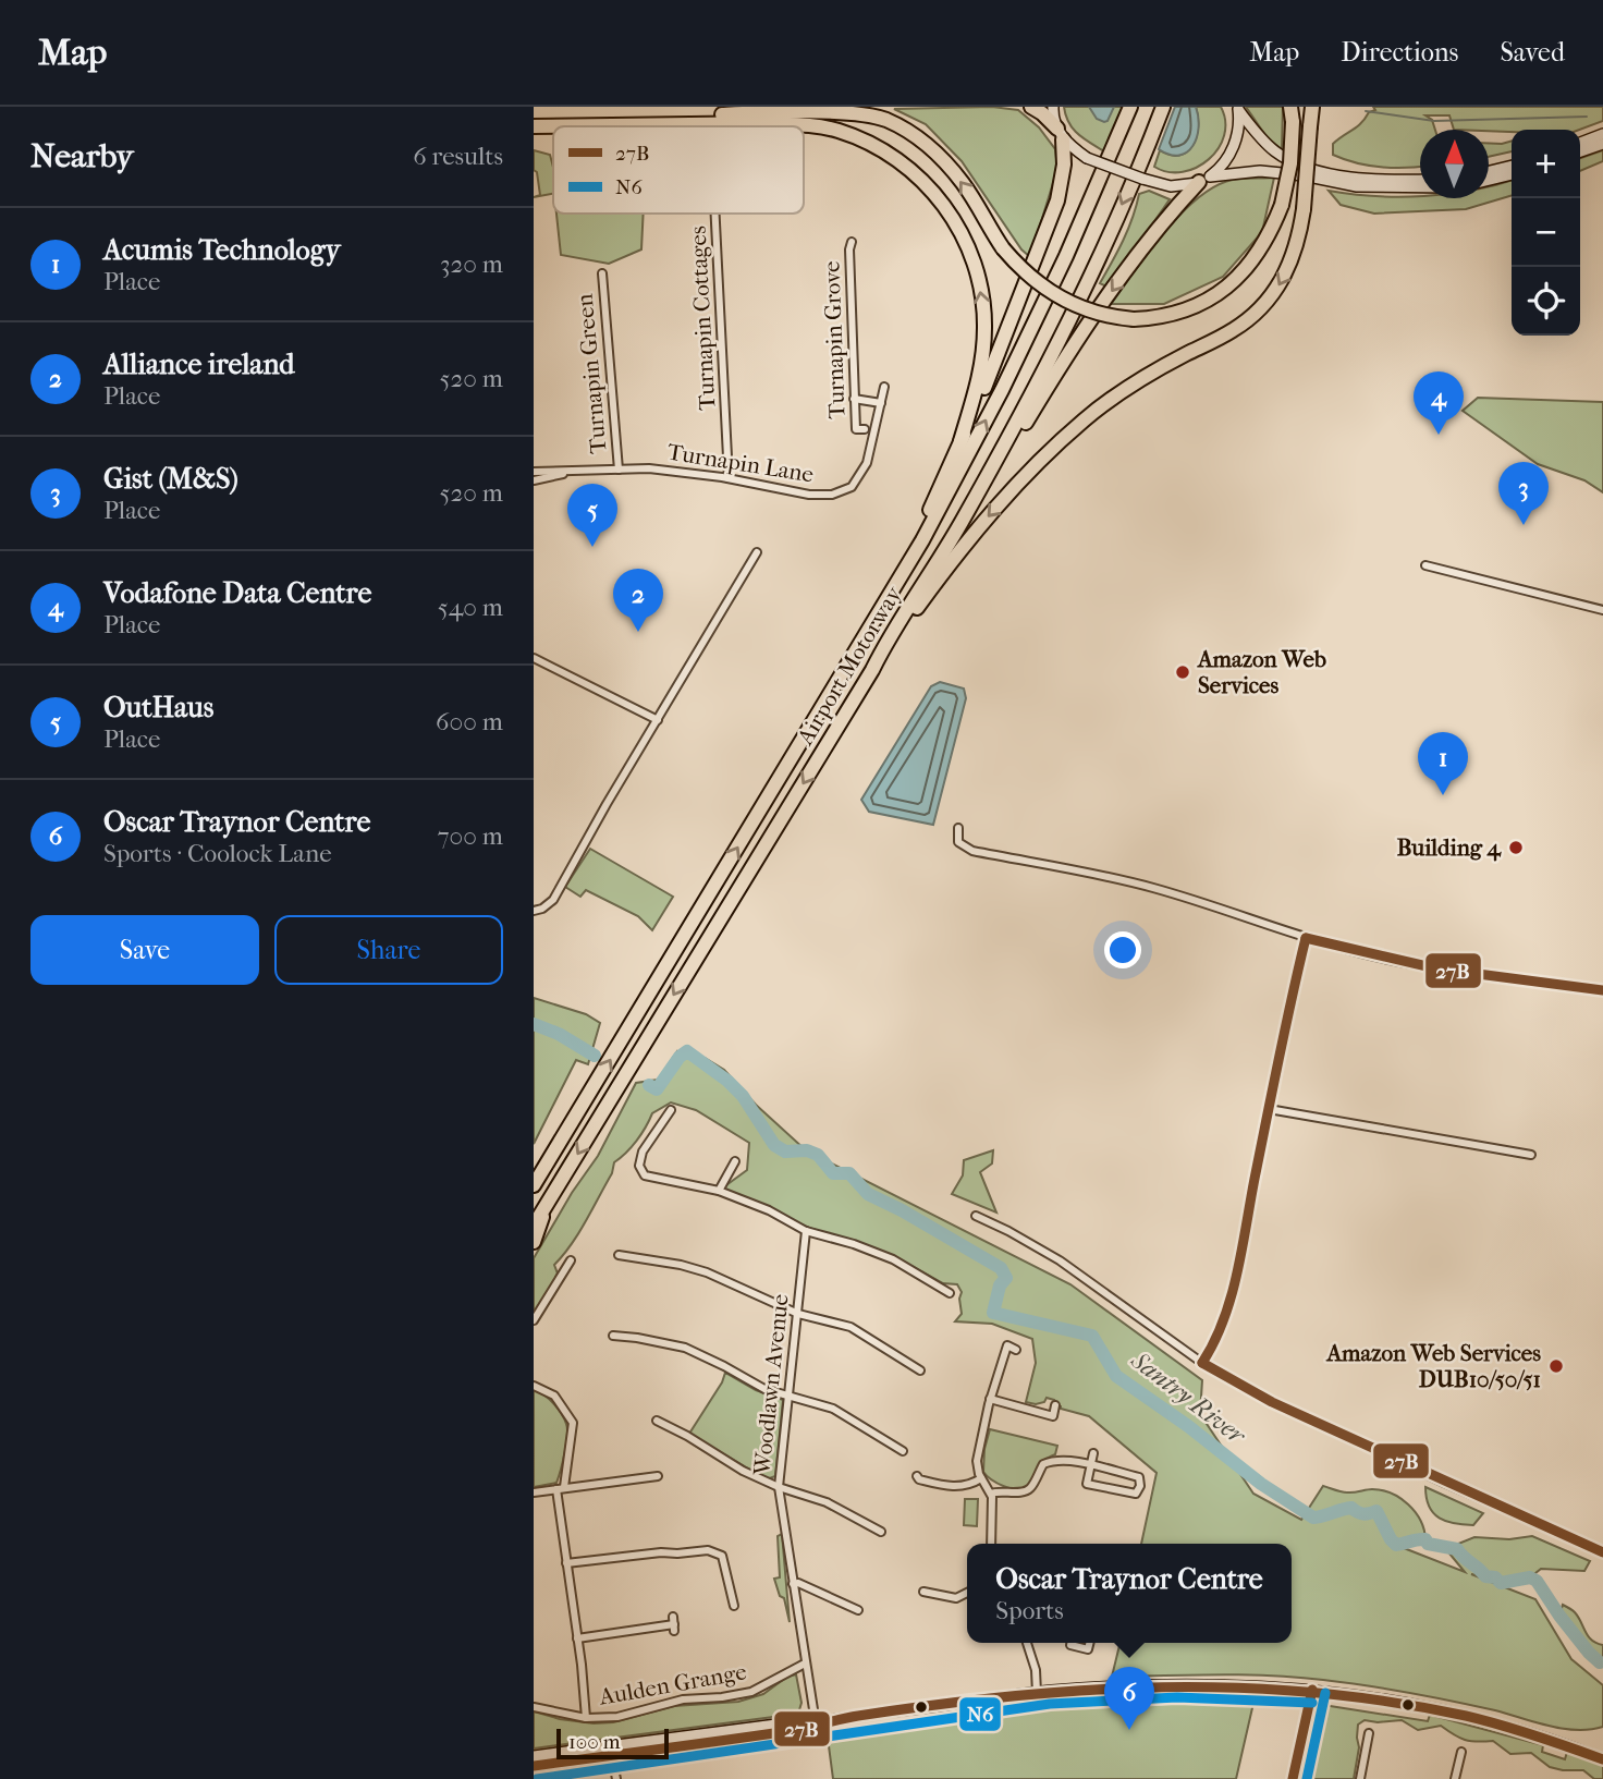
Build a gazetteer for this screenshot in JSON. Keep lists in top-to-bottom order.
{
  "streets": {
    "highway": ["Airport Motorway"],
    "street": [
      "Turnapin Cottages",
      "Turnapin Grove",
      "Turnapin Green",
      "Turnapin Lane",
      "Woodlawn Avenue",
      "Aulden Grange"
    ]
  },
  "crossings": [
    ["Turnapin Cottages", "Turnapin Lane"],
    ["Turnapin Green", "Turnapin Lane"],
    ["Woodlawn Avenue", "Aulden Grange"]
  ],
  "water": ["Santry River"],
  "places": ["Amazon Web Services", "Building 4", "Amazon Web Services DUB10/50/51"],
  "lines": ["transit line 27B", "transit line N6"],
  "legend": ["27B", "N6"],
  "scale_bar": "100 m",
  "north": "top",
  "page": {
    "header": "Map",
    "nav": ["Map", "Directions", "Saved"],
    "heading": ["Nearby", "6 results"],
    "map_buttons": ["+", "−"],
    "list": [
      {
        "mark": "1",
        "name": "Acumis Technology",
        "note": "Place",
        "value": "320 m"
      },
      {
        "mark": "2",
        "name": "Alliance ireland",
        "note": "Place",
        "value": "520 m"
      },
      {
        "mark": "3",
        "name": "Gist (M&S)",
        "note": "Place",
        "value": "520 m"
      },
      {
        "mark": "4",
        "name": "Vodafone Data Centre",
        "note": "Place",
        "value": "540 m"
      },
      {
        "mark": "5",
        "name": "OutHaus",
        "note": "Place",
        "value": "600 m"
      },
      {
        "mark": "6",
        "name": "Oscar Traynor Centre",
        "note": "Sports · Coolock Lane",
        "value": "700 m"
      }
    ],
    "pins": [
      "4",
      "3",
      "5",
      "2",
      "1",
      "6"
    ],
    "buttons": ["Save", "Share"],
    "popup": ["Oscar Traynor Centre", "Sports"],
    "scale": "100 m"
  }
}
